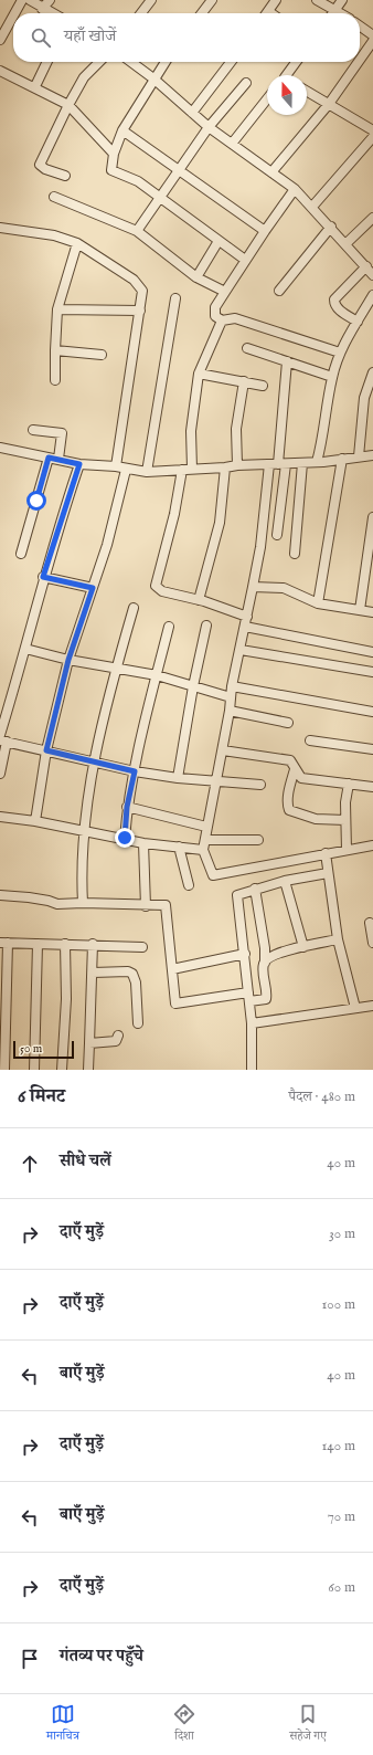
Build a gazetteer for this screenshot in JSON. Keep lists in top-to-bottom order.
{
  "scale_bar": "50 m",
  "north": "top",
  "page": {
    "search": "यहाँ खोजें",
    "scale": "50 m",
    "heading": ["6 मिनट", "पैदल · 480 m"],
    "list": [
      ["सीधे चलें", "40 m"],
      ["दाएँ मुड़ें", "30 m"],
      ["दाएँ मुड़ें", "100 m"],
      ["बाएँ मुड़ें", "40 m"],
      ["दाएँ मुड़ें", "140 m"],
      ["बाएँ मुड़ें", "70 m"],
      ["दाएँ मुड़ें", "60 m"],
      "गंतव्य पर पहुँचे"
    ],
    "nav": ["मानचित्र", "दिशा", "सहेजे गए"]
  }
}
